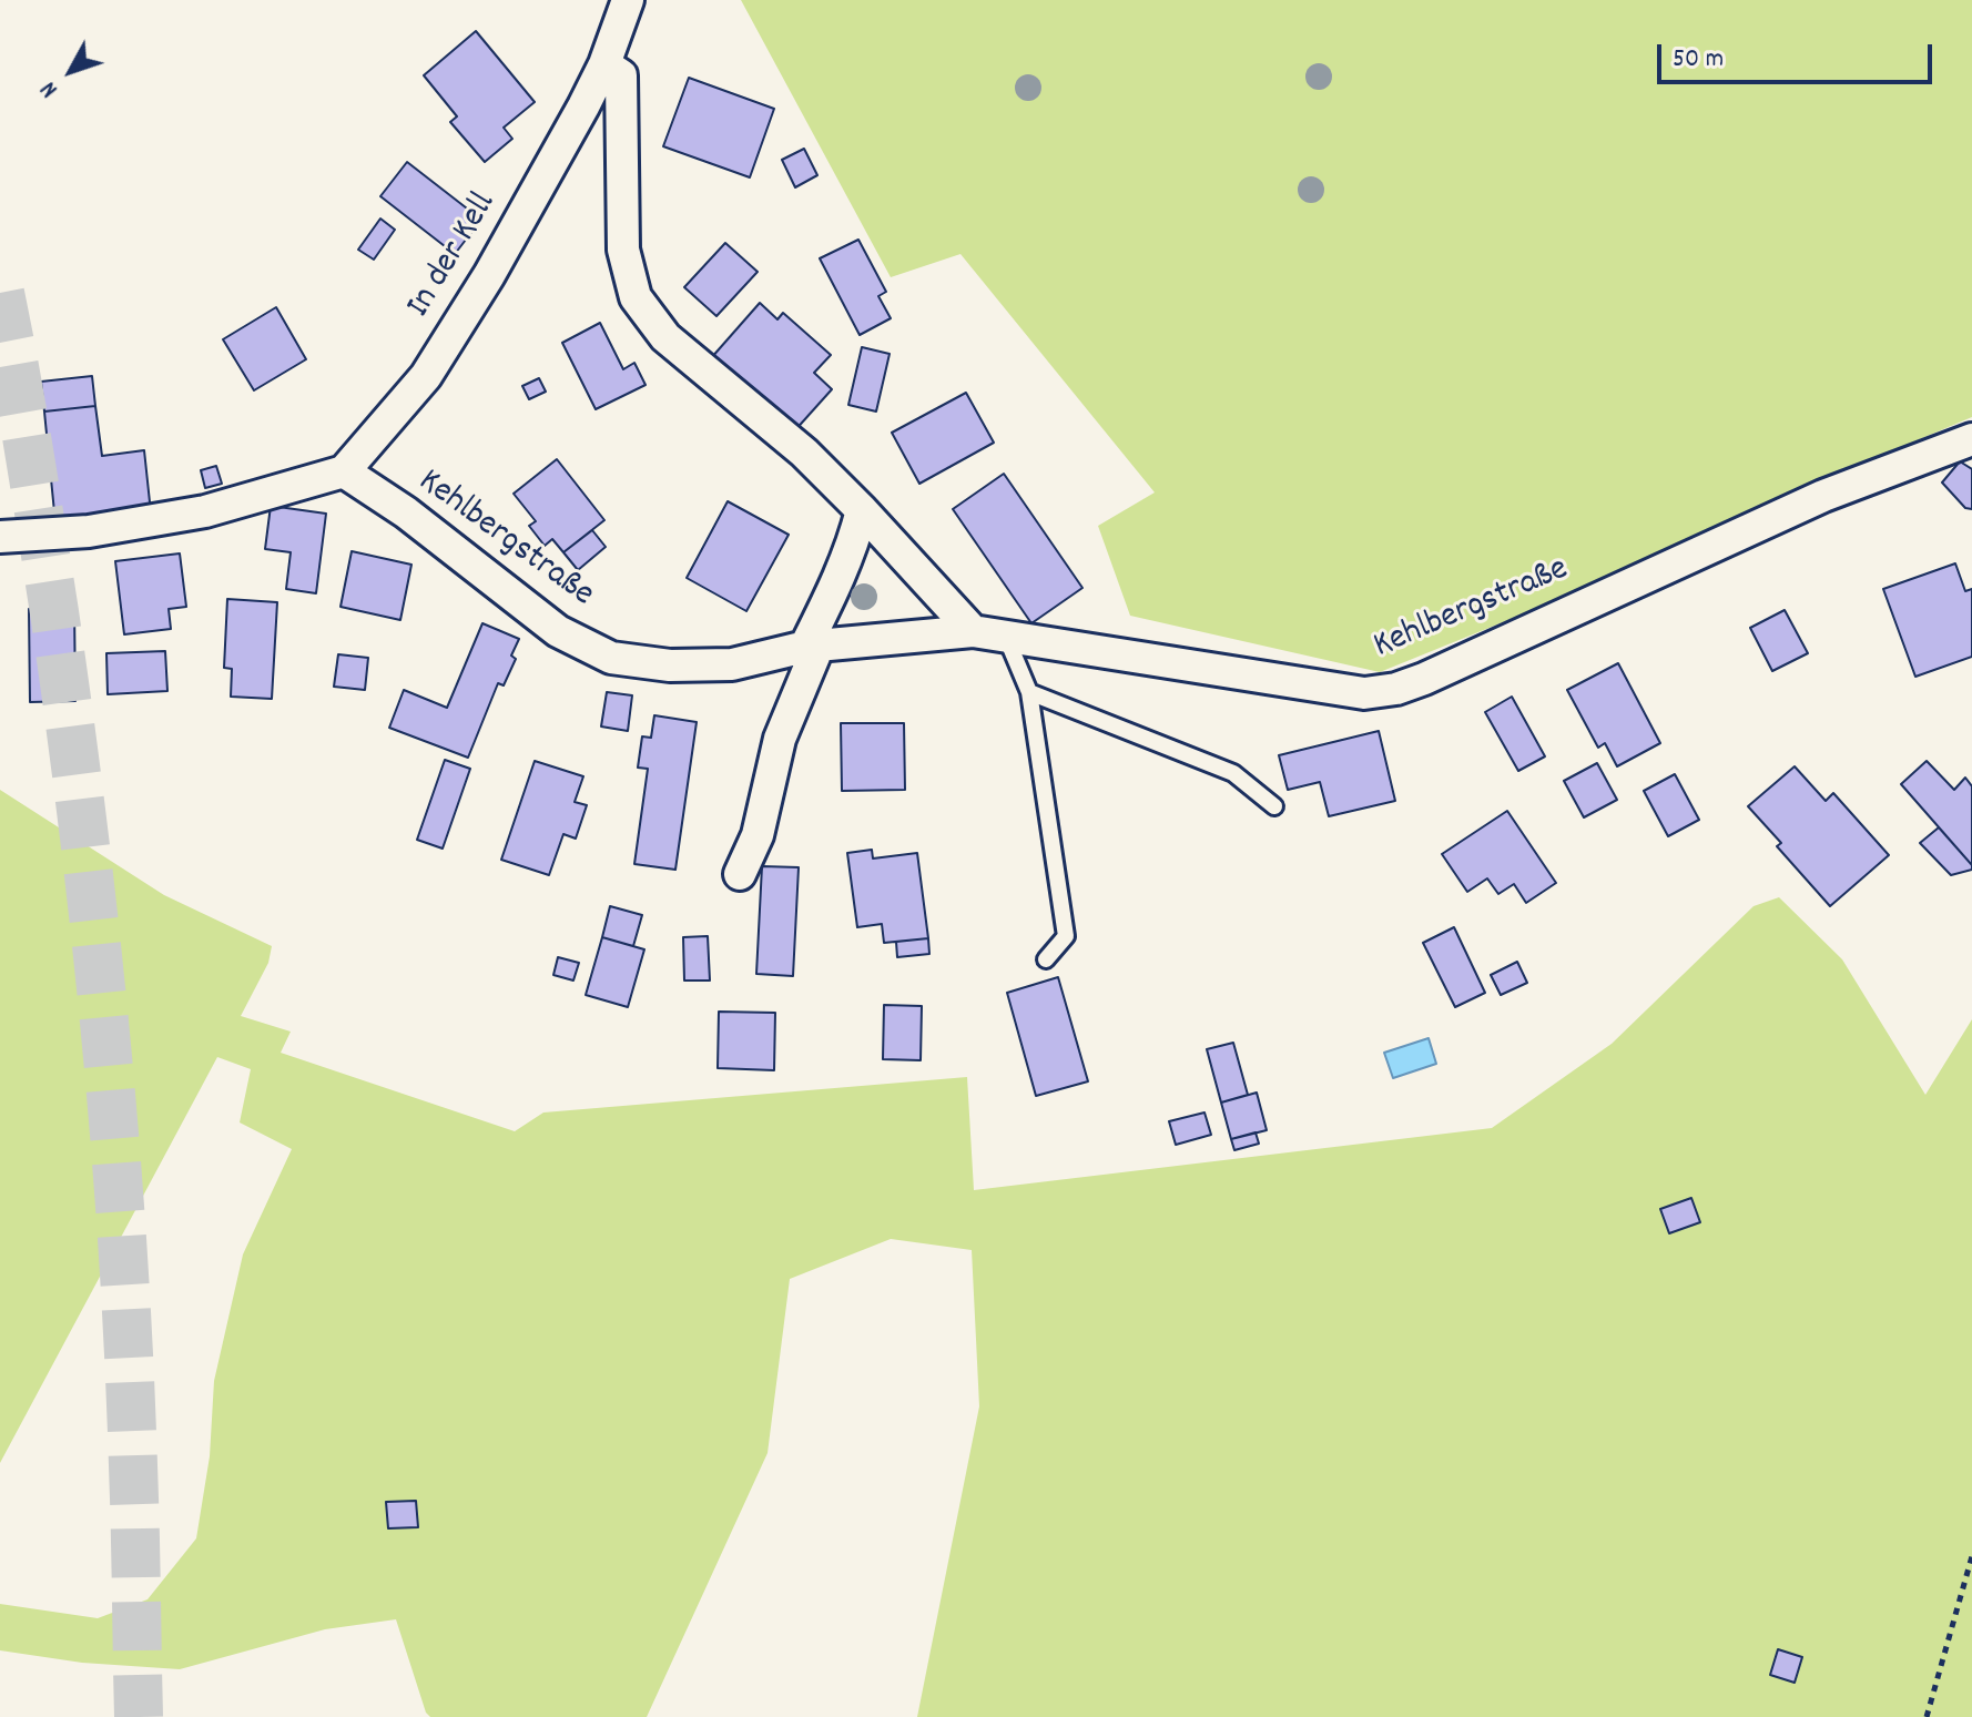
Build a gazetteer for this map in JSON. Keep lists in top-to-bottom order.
{
  "streets": {
    "street": ["In der Kell", "Kehlbergstraße"]
  },
  "crossings": [
    ["In der Kell", "Kehlbergstraße"]
  ],
  "scale_bar": "50 m",
  "north": "bottom left"
}
